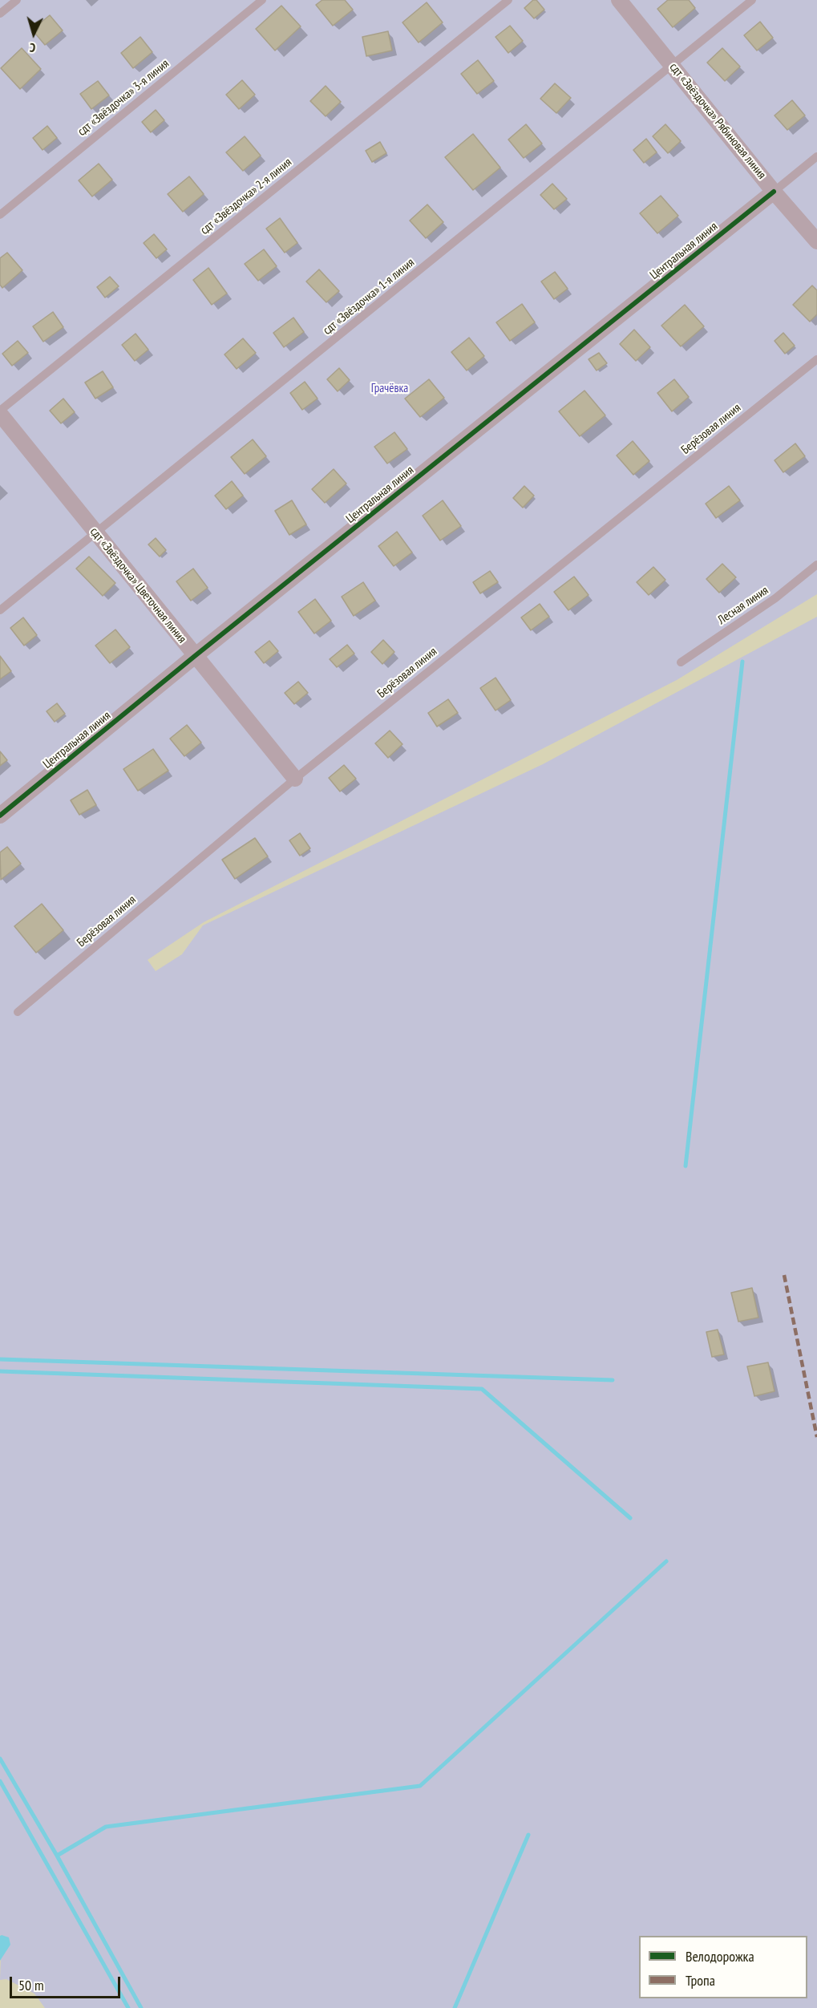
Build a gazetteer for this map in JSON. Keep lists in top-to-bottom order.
{
  "streets": {
    "street": ["сдт «Звёздочка» Рябиновая линия", "Центральная линия", "сдт «Звёздочка» Цветочная линия"],
    "lane": [
      "сдт «Звёздочка» 3-я линия",
      "сдт «Звёздочка» 2-я линия",
      "сдт «Звёздочка» 1-я линия",
      "Берёзовая линия",
      "Лесная линия"
    ]
  },
  "crossings": [
    ["сдт «Звёздочка» Рябиновая линия", "Центральная линия"],
    ["сдт «Звёздочка» Рябиновая линия", "сдт «Звёздочка» 1-я линия"],
    ["сдт «Звёздочка» 2-я линия", "сдт «Звёздочка» Цветочная линия"],
    ["Центральная линия", "сдт «Звёздочка» Цветочная линия"],
    ["сдт «Звёздочка» 1-я линия", "сдт «Звёздочка» Цветочная линия"],
    ["Берёзовая линия", "сдт «Звёздочка» Цветочная линия"]
  ],
  "parks": ["Грачёвка"],
  "legend": ["Велодорожка", "Тропа"],
  "scale_bar": "50 m",
  "north": "bottom"
}
